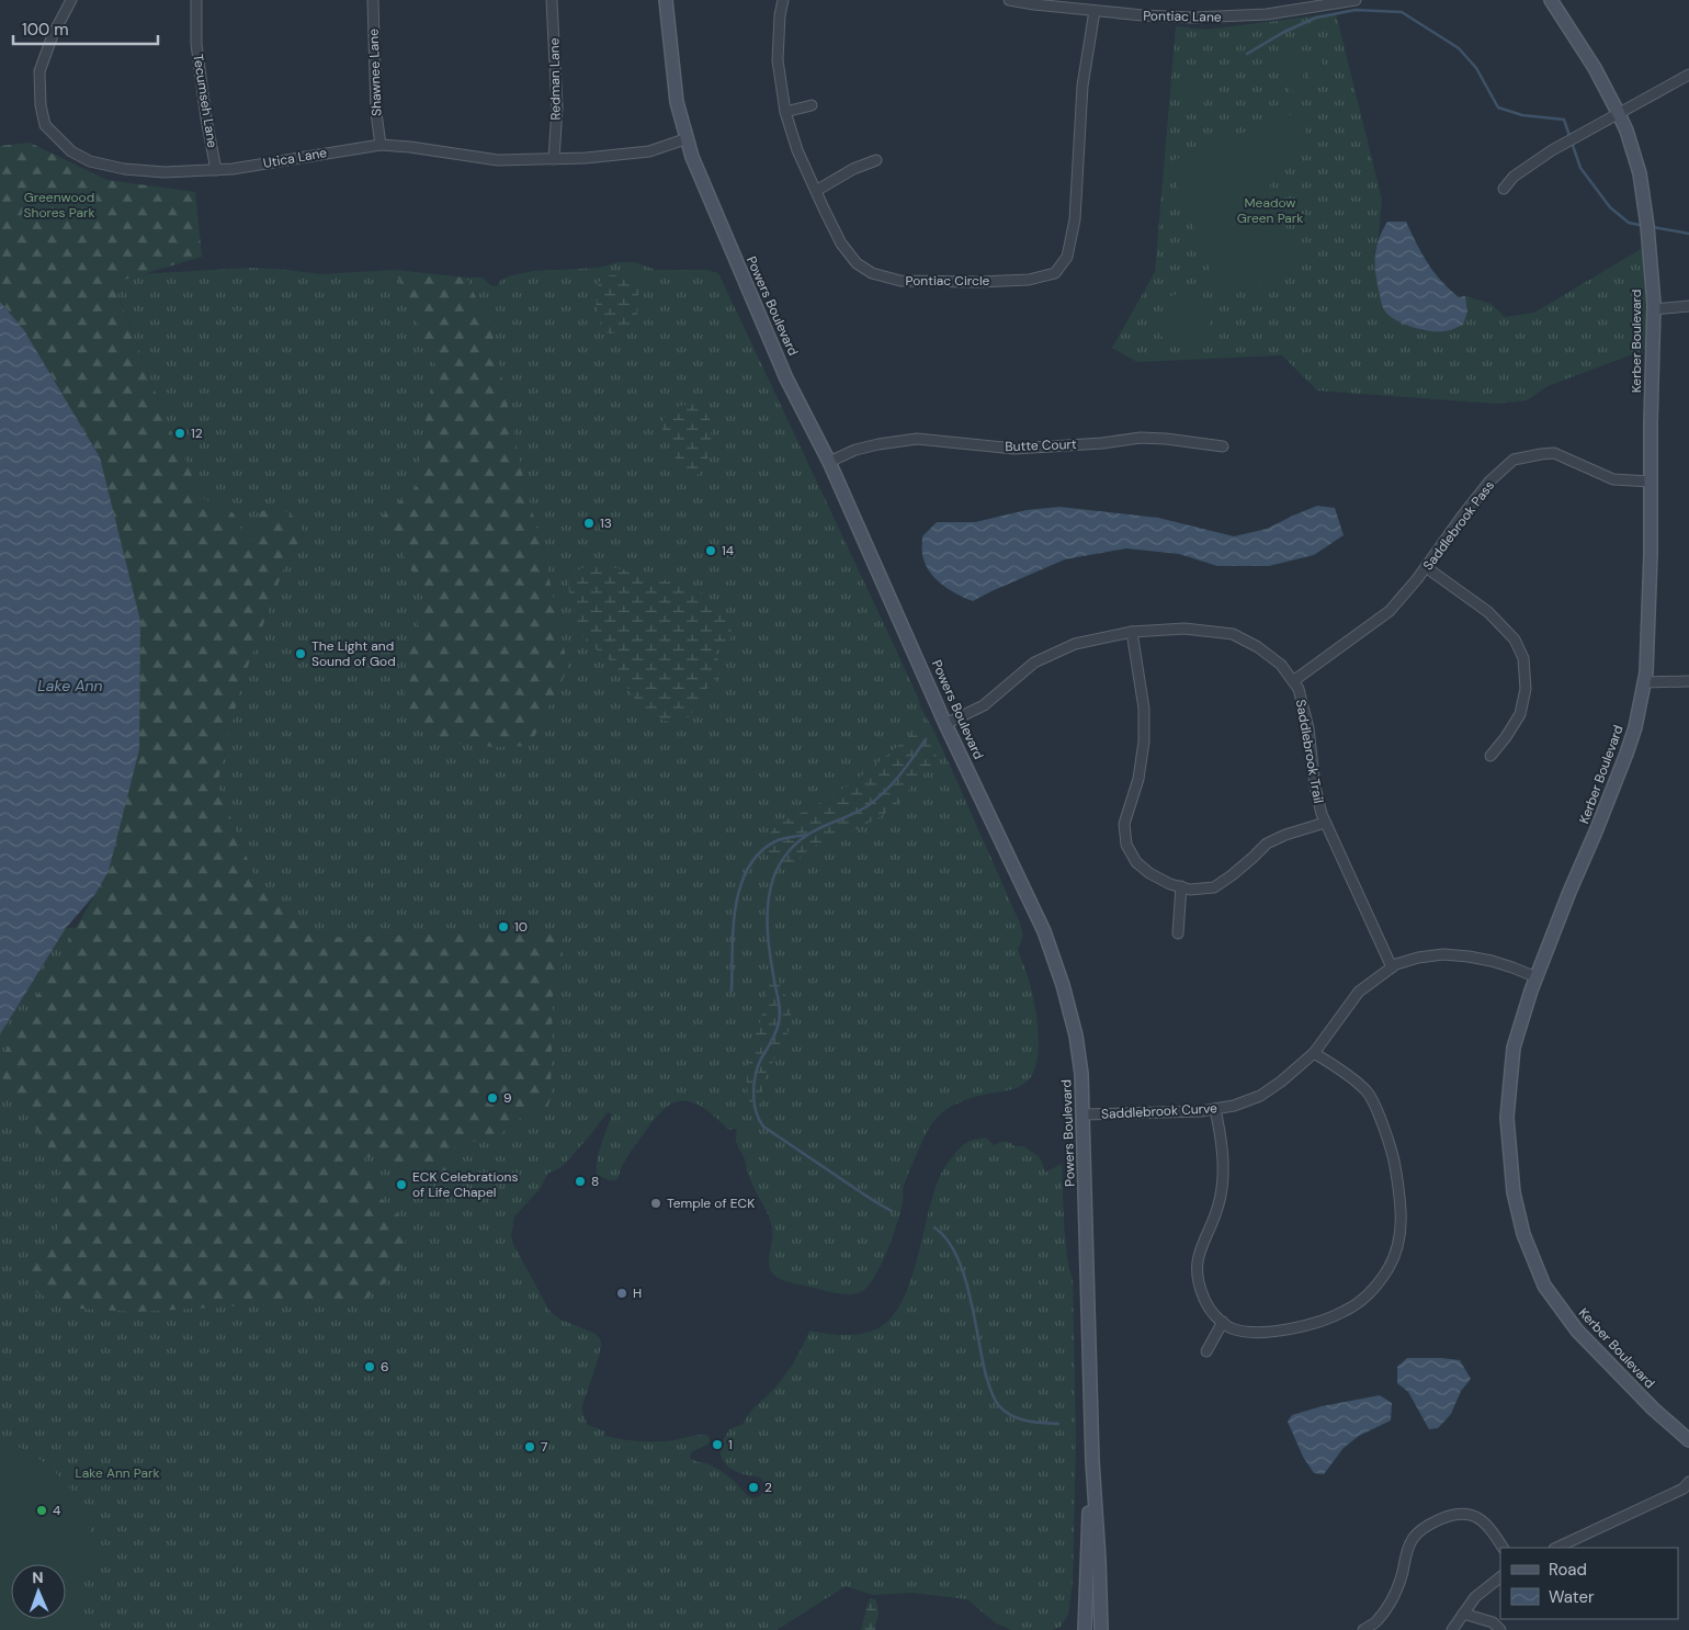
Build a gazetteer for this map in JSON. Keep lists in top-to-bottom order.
{
  "streets": {
    "main road": ["Powers Boulevard", "Kerber Boulevard"],
    "street": [
      "Pontiac Lane",
      "Shawnee Lane",
      "Redman Lane",
      "Tecumseh Lane",
      "Utica Lane",
      "Pontiac Circle",
      "Butte Court",
      "Saddlebrook Pass",
      "Saddlebrook Trail",
      "Saddlebrook Curve"
    ]
  },
  "crossings": [
    ["Pontiac Lane", "Pontiac Circle"],
    ["Shawnee Lane", "Utica Lane"],
    ["Redman Lane", "Utica Lane"],
    ["Tecumseh Lane", "Utica Lane"],
    ["Utica Lane", "Powers Boulevard"],
    ["Powers Boulevard", "Butte Court"],
    ["Powers Boulevard", "Saddlebrook Trail"],
    ["Powers Boulevard", "Saddlebrook Curve"],
    ["Kerber Boulevard", "Saddlebrook Pass"],
    ["Kerber Boulevard", "Saddlebrook Curve"],
    ["Saddlebrook Pass", "Saddlebrook Trail"],
    ["Saddlebrook Trail", "Saddlebrook Curve"]
  ],
  "water": ["Lake Ann"],
  "parks": ["Greenwood Shores Park", "Meadow Green Park", "Lake Ann Park"],
  "places": [
    "12",
    "13",
    "14",
    "The Light and Sound of God",
    "10",
    "9",
    "8",
    "ECK Celebrations of Life Chapel",
    "Temple of ECK",
    "H",
    "6",
    "1",
    "7",
    "2",
    "4"
  ],
  "legend": ["Road", "Water"],
  "scale_bar": "100 m",
  "north": "top"
}
